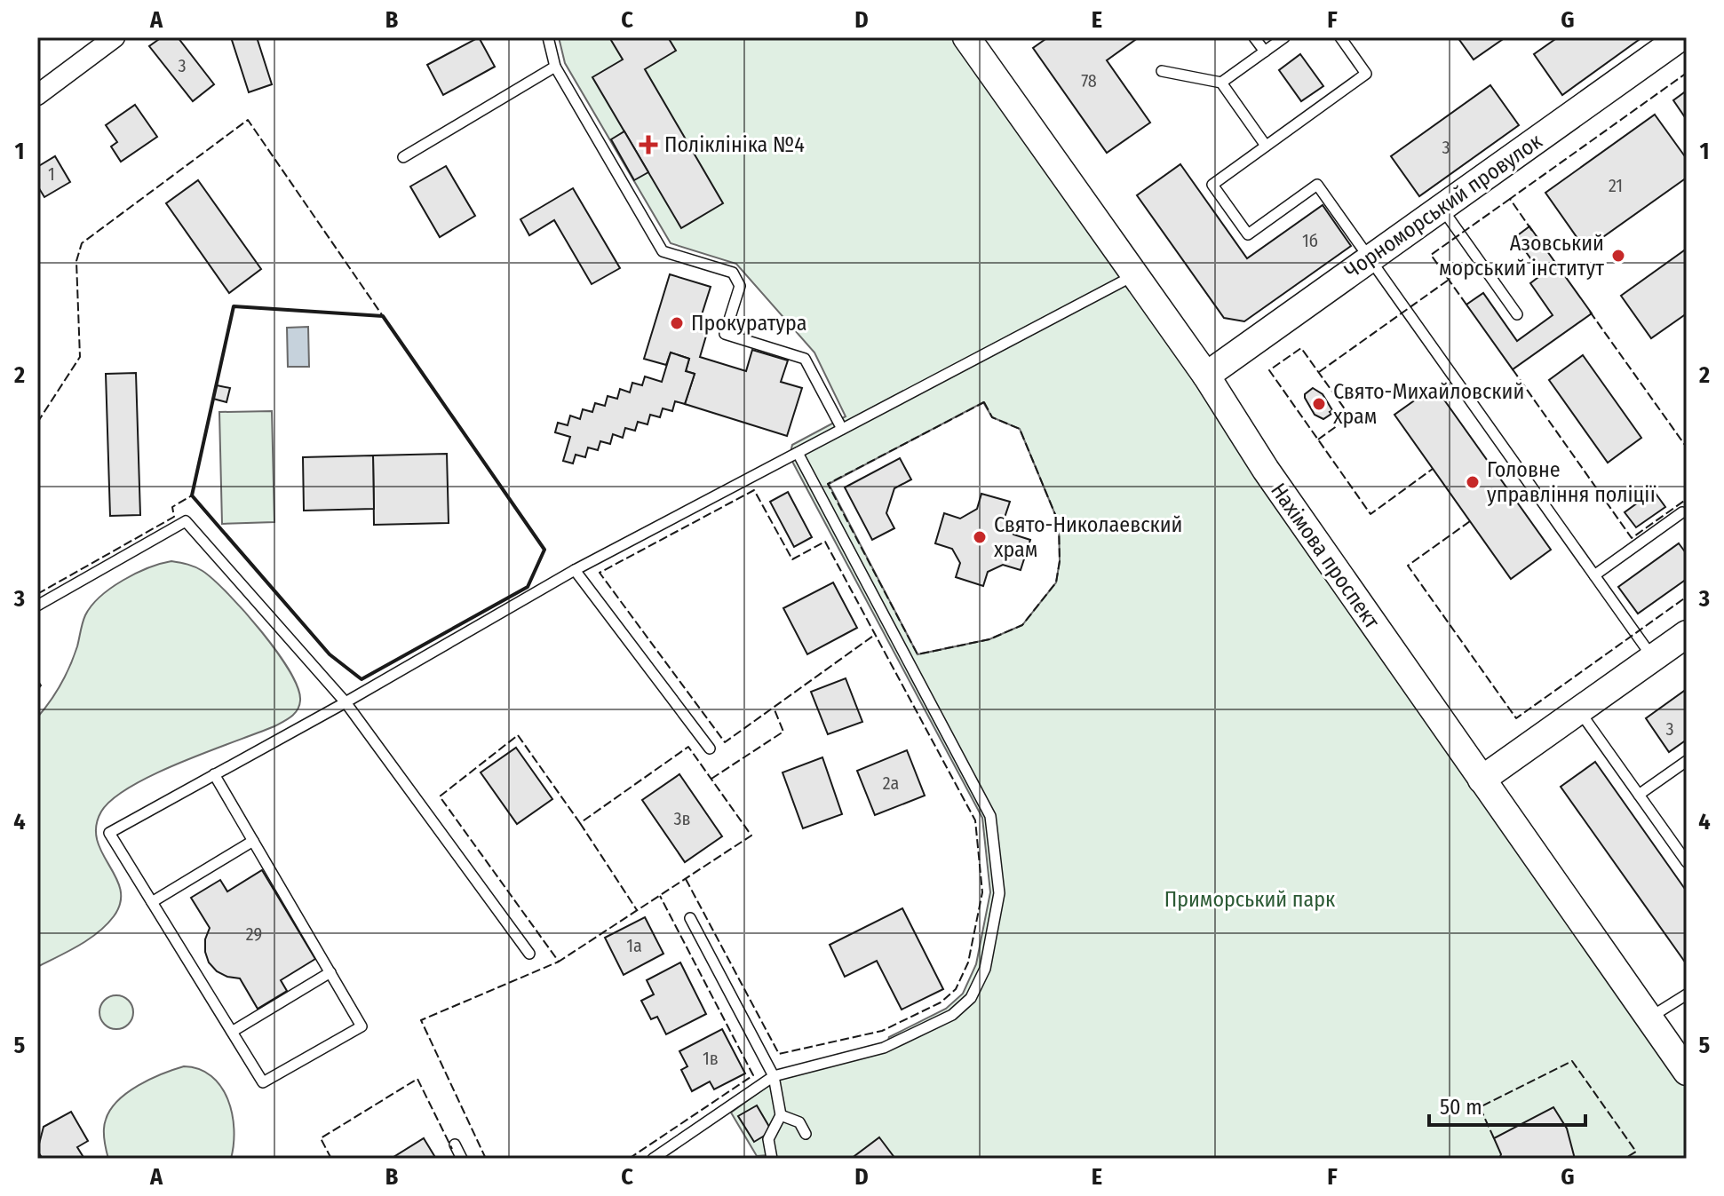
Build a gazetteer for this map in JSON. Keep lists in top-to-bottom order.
{
  "streets": {
    "main road": ["Чорноморський провулок", "Нахімова проспект"]
  },
  "crossings": [
    ["Чорноморський провулок", "Нахімова проспект"]
  ],
  "parks": ["Приморський парк"],
  "places": {
    "health": ["Поліклініка №4"],
    "other": [
      "Азовський морський інститут",
      "Прокуратура",
      "Свято-Михайловский храм",
      "Головне управління поліції",
      "Свято-Николаевский храм"
    ]
  },
  "house_numbers": [
    "3",
    "78",
    "3",
    "1",
    "21",
    "1б",
    "3",
    "2а",
    "3в",
    "29",
    "1а",
    "1в"
  ],
  "scale_bar": "50 m",
  "grid": {
    "columns": [
      "A",
      "B",
      "C",
      "D",
      "E",
      "F",
      "G"
    ],
    "rows": [
      "1",
      "2",
      "3",
      "4",
      "5"
    ]
  }
}
